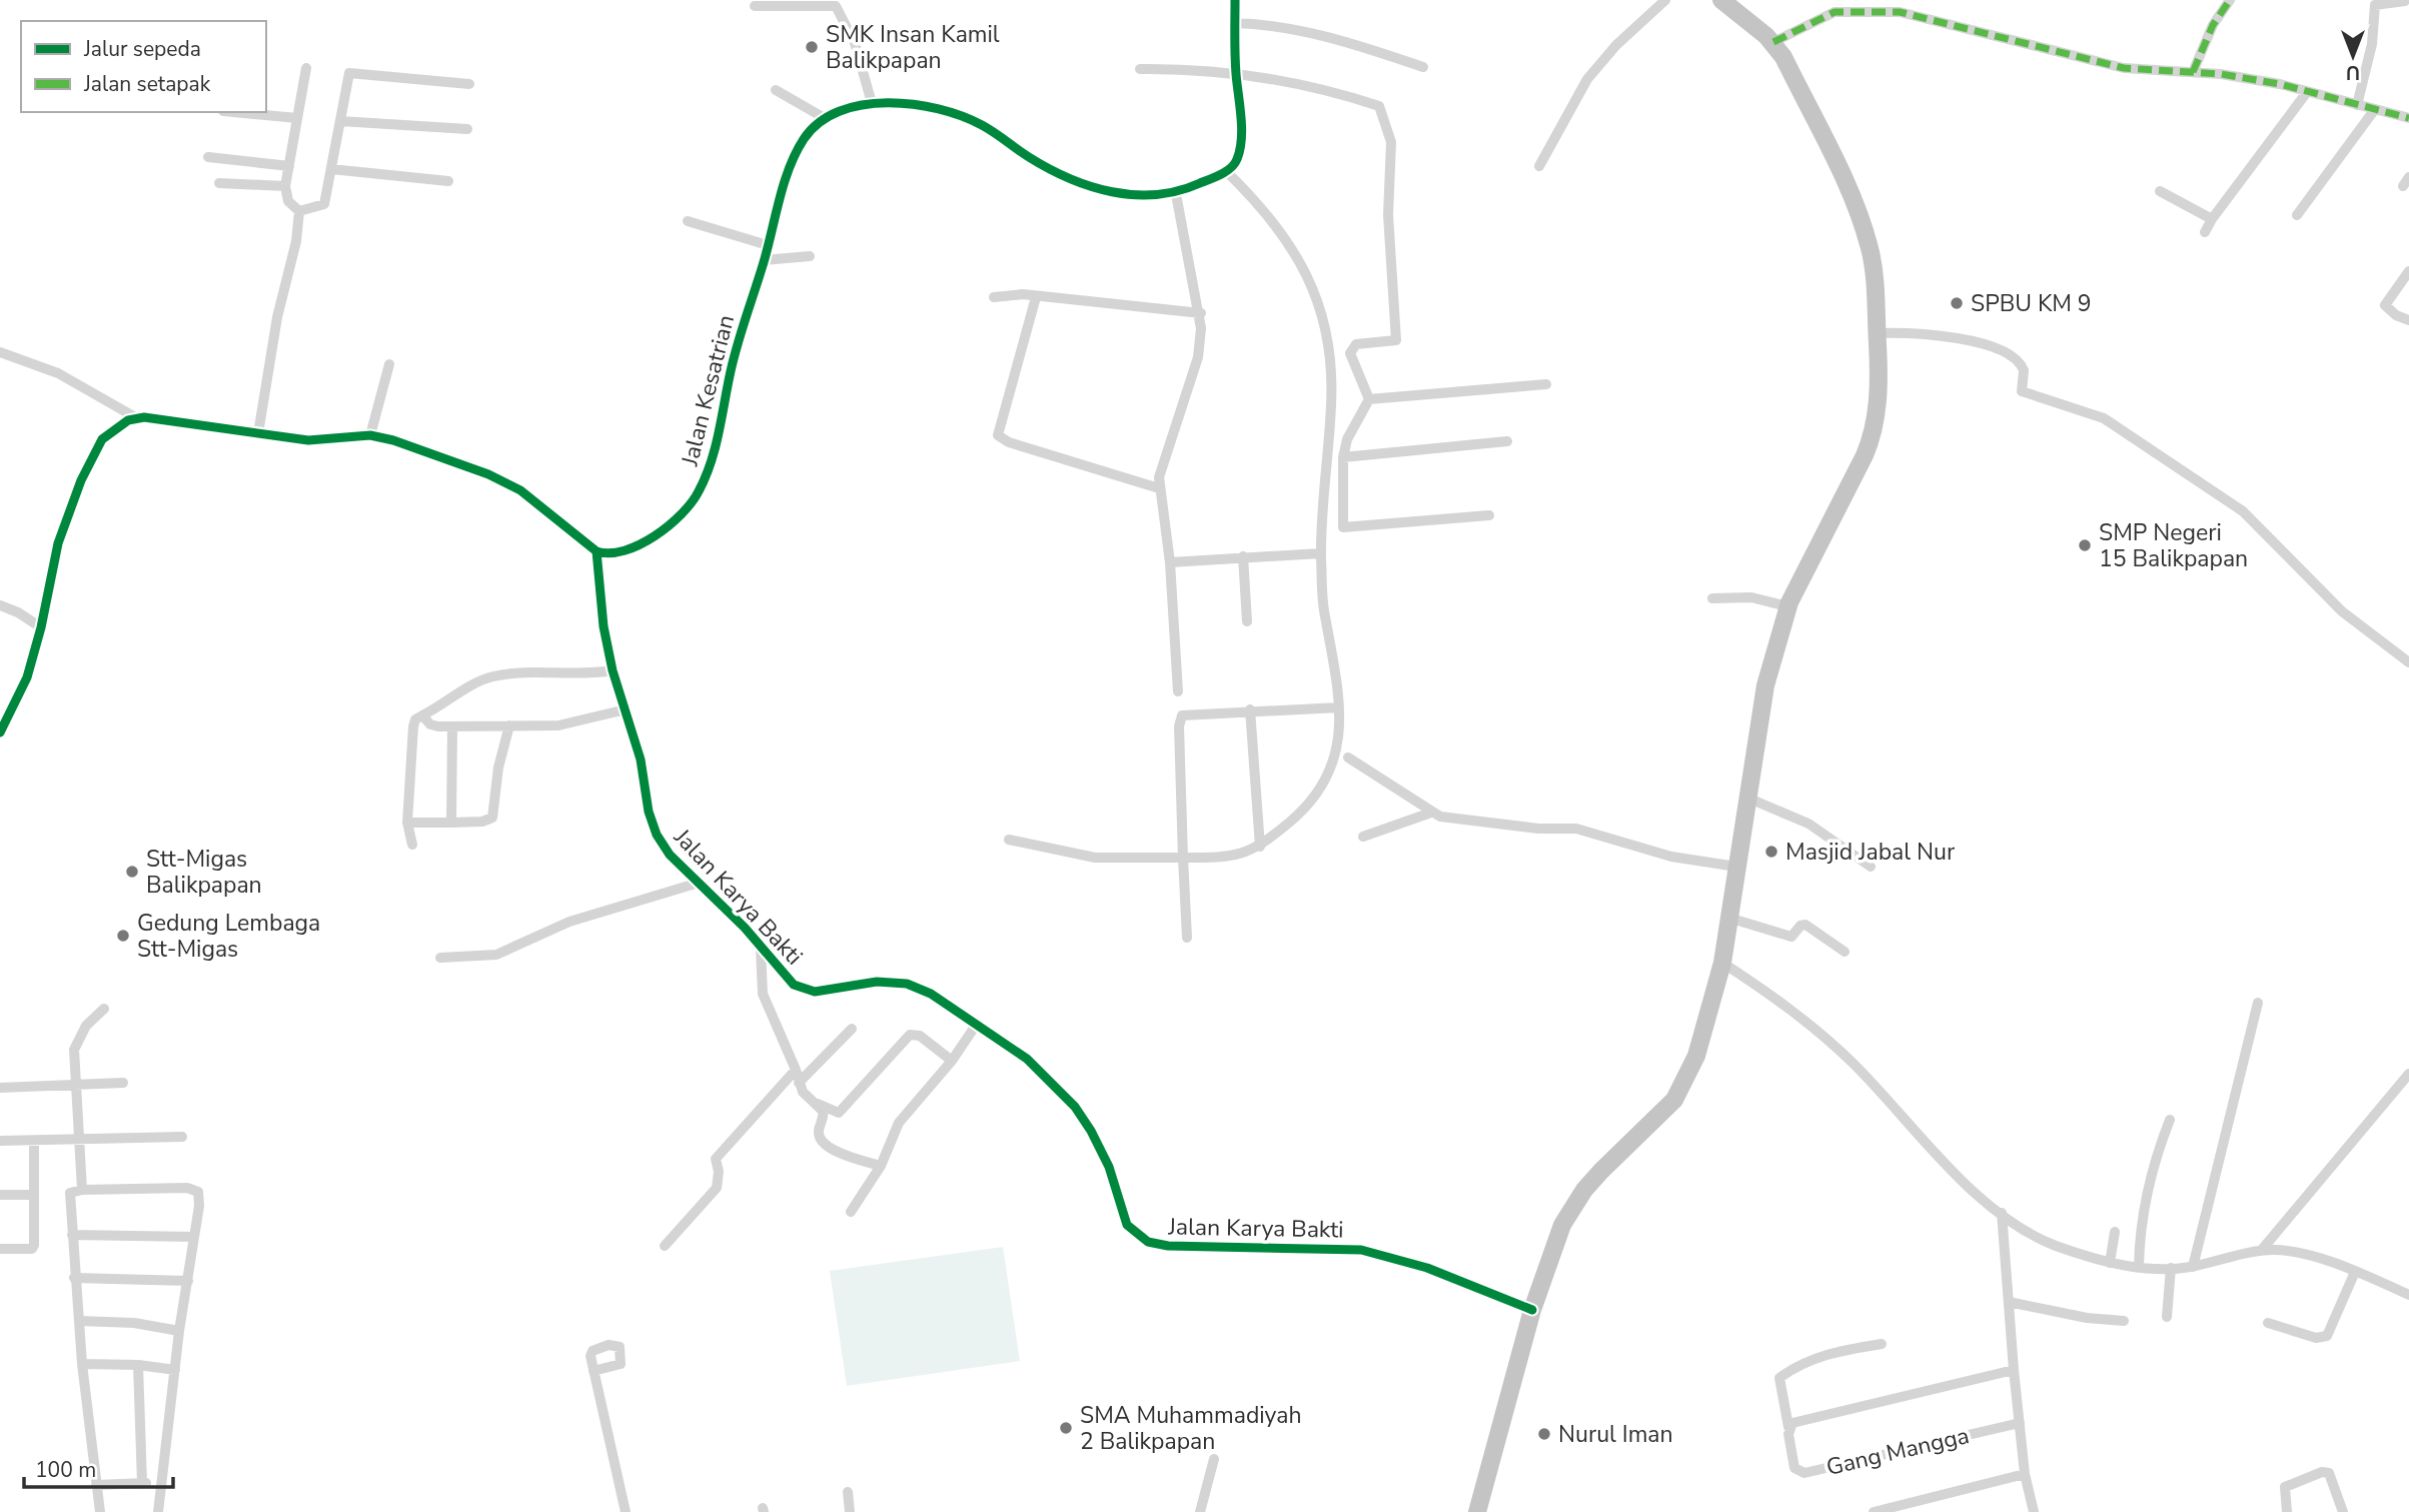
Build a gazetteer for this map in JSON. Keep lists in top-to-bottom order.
{
  "streets": {
    "street": ["Jalan Kesatrian", "Jalan Karya Bakti", "Gang Mangga"]
  },
  "crossings": [
    ["Jalan Kesatrian", "Jalan Karya Bakti"]
  ],
  "places": [
    "SMK Insan Kamil Balikpapan",
    "SPBU KM 9",
    "SMP Negeri 15 Balikpapan",
    "Masjid Jabal Nur",
    "Stt-Migas Balikpapan",
    "Gedung Lembaga Stt-Migas",
    "SMA Muhammadiyah 2 Balikpapan",
    "Nurul Iman"
  ],
  "legend": ["Jalur sepeda", "Jalan setapak"],
  "scale_bar": "100 m",
  "north": "bottom"
}
